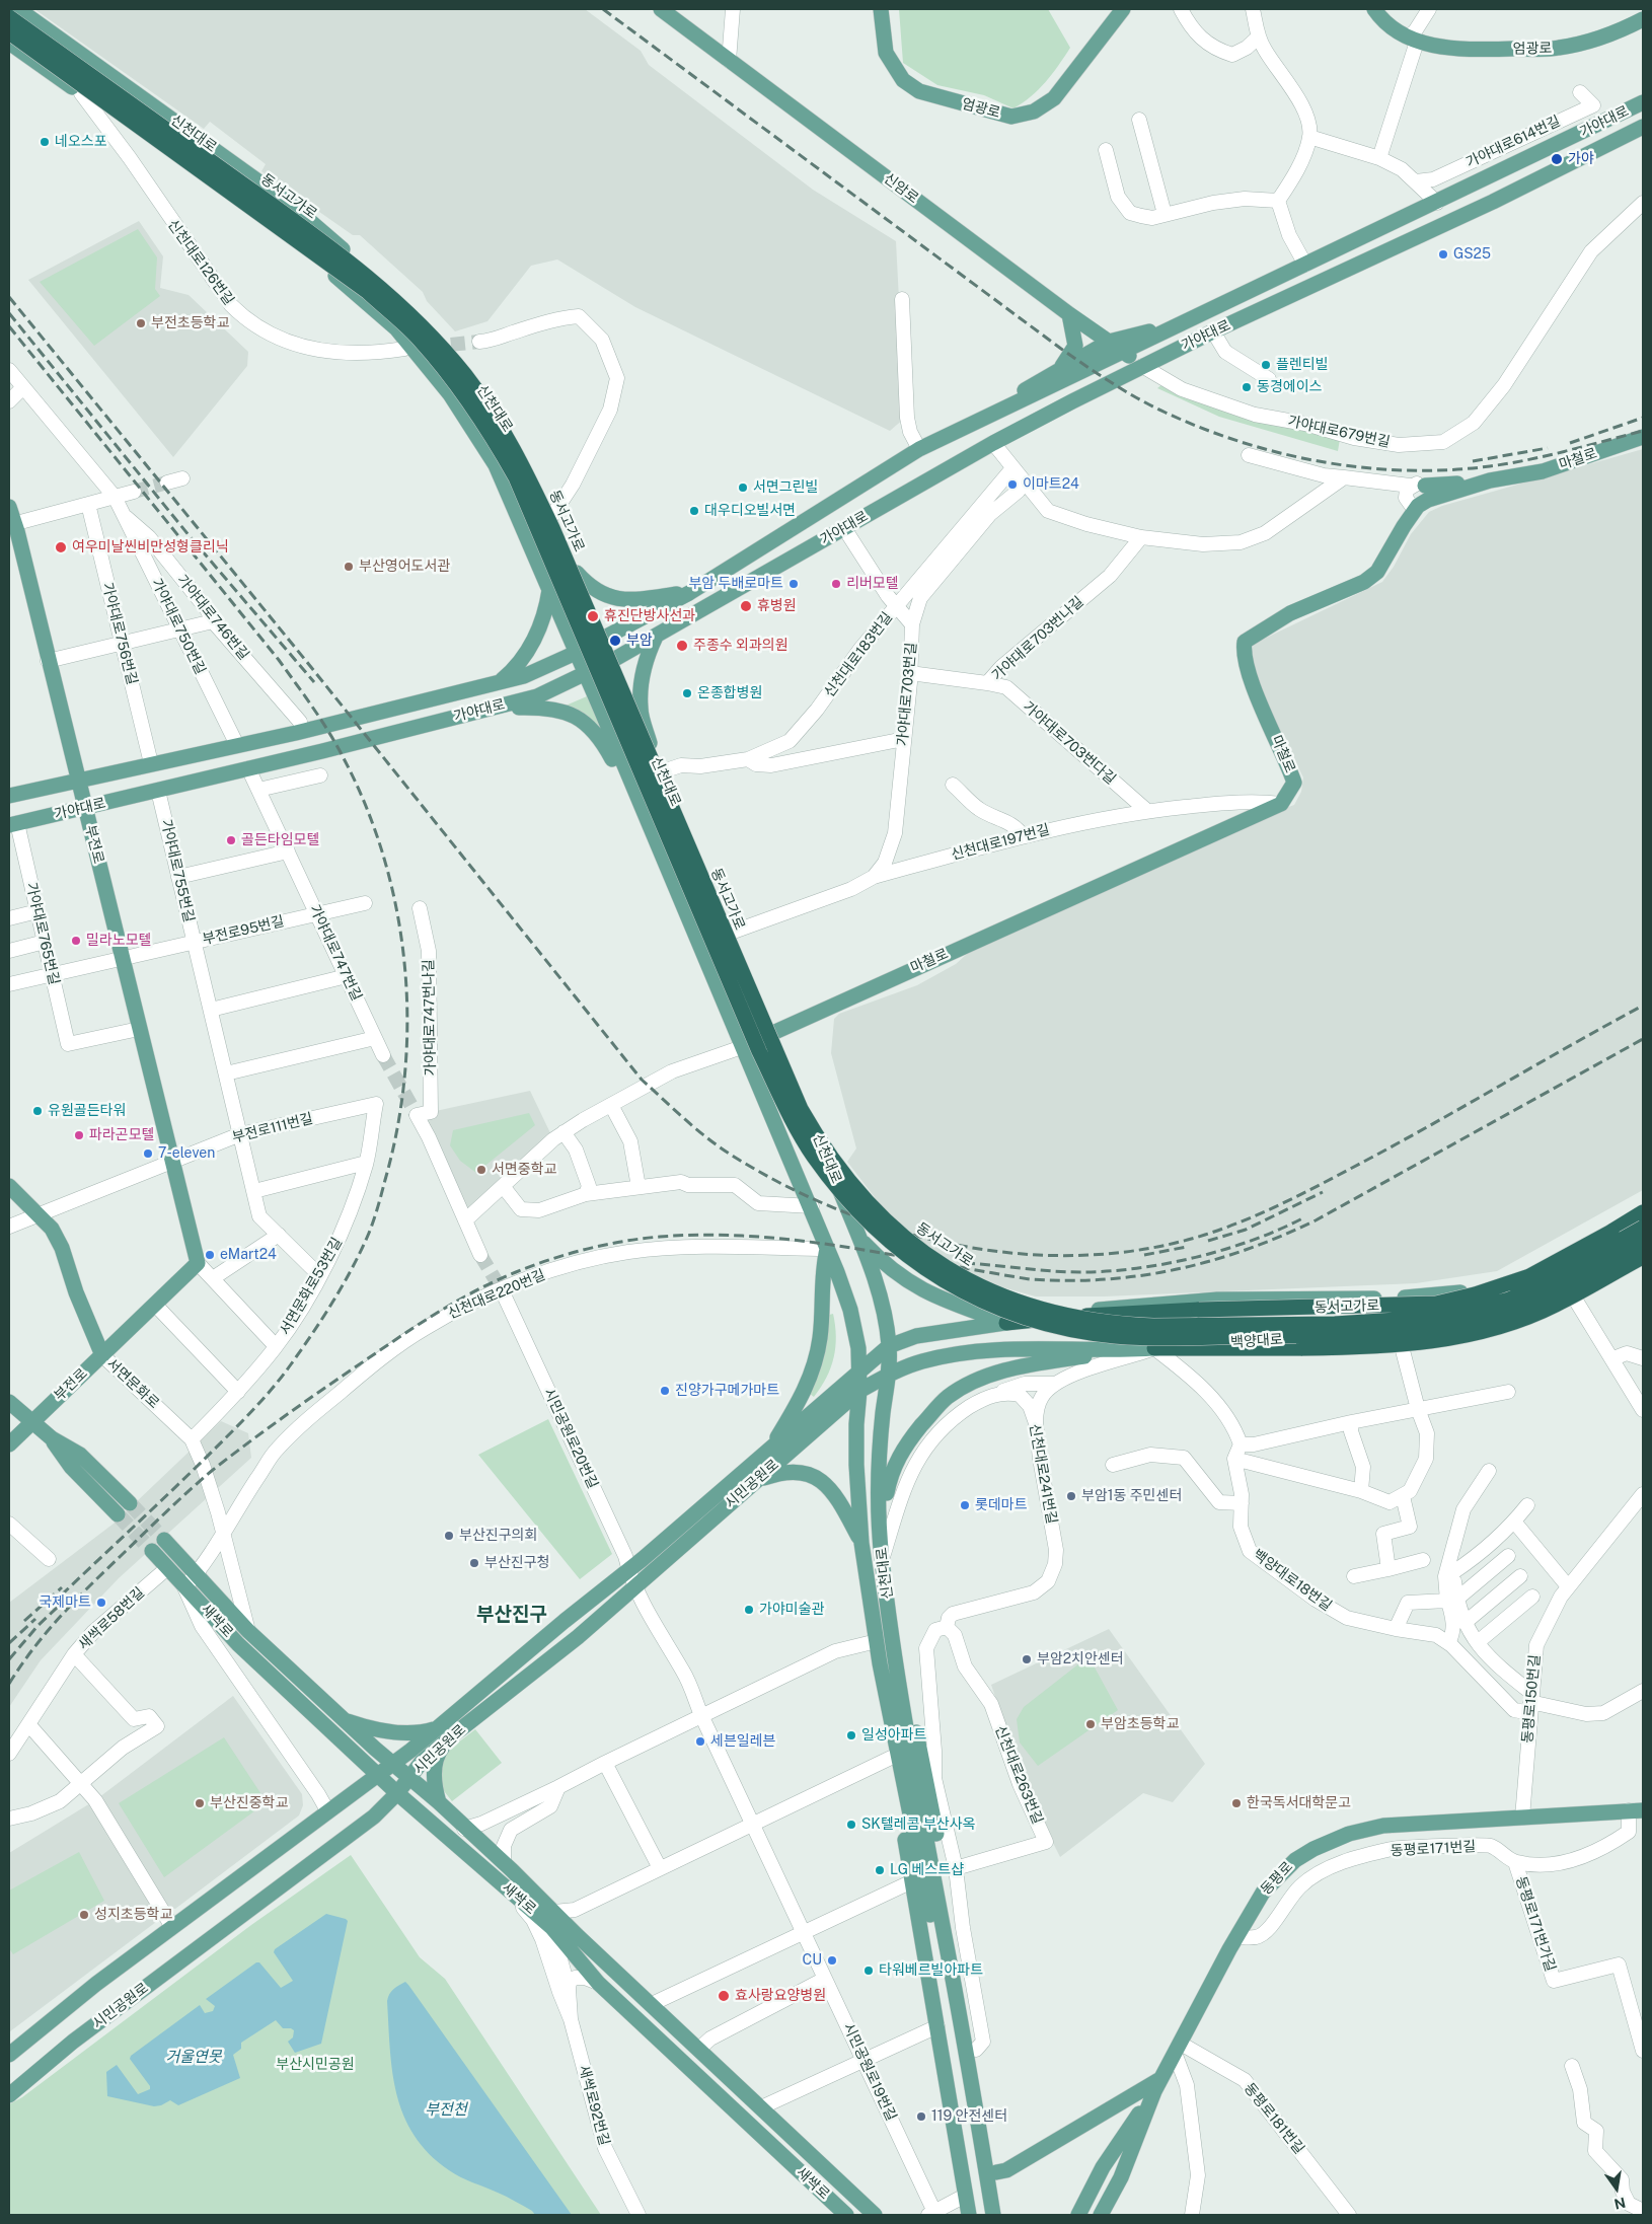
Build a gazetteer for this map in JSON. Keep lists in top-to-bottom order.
{
  "streets": {
    "highway": ["동서고가로"],
    "main road": [
      "엄광로",
      "가야대로",
      "신천대로",
      "신암로",
      "마철로",
      "부전로",
      "백양대로",
      "서면문화로",
      "시민공원로",
      "새싹로",
      "동평로"
    ],
    "street": [
      "가야대로614번길",
      "신천대로126번길",
      "가야대로679번길",
      "가야대로746번길",
      "가야대로750번길",
      "가야대로756번길",
      "가야대로703번나길",
      "신천대로183번길",
      "가야대로703번길",
      "가야대로703번다길",
      "신천대로197번길",
      "가야대로755번길",
      "부전로95번길",
      "가야대로765번길",
      "가야대로747번길",
      "가야대로747번나길",
      "부전로111번길",
      "서면문화로53번길",
      "신천대로220번길",
      "시민공원로20번길",
      "신천대로241번길",
      "백양대로18번길",
      "새싹로58번길",
      "동평로150번길",
      "신천대로263번길",
      "동평로171번길",
      "동평로171번가길",
      "시민공원로19번길",
      "새싹로92번길",
      "동평로181번길"
    ]
  },
  "crossings": [
    ["가야대로", "신천대로"],
    ["가야대로", "신암로"],
    ["가야대로", "가야대로679번길"],
    ["가야대로", "가야대로756번길"],
    ["가야대로", "가야대로703번길"],
    ["가야대로", "부전로"],
    ["가야대로", "가야대로755번길"],
    ["가야대로", "가야대로765번길"],
    ["가야대로", "가야대로747번길"],
    ["신천대로", "신천대로126번길"],
    ["신천대로", "마철로"],
    ["신천대로", "신천대로183번길"],
    ["신천대로", "신천대로197번길"],
    ["신천대로", "신천대로220번길"],
    ["신천대로", "백양대로"],
    ["신천대로", "시민공원로"],
    ["신암로", "가야대로679번길"],
    ["마철로", "신천대로197번길"],
    ["가야대로746번길", "가야대로750번길"],
    ["가야대로703번나길", "가야대로703번길"],
    ["가야대로703번나길", "가야대로703번다길"],
    ["신천대로183번길", "가야대로703번길"],
    ["가야대로703번길", "신천대로197번길"],
    ["가야대로703번다길", "신천대로197번길"],
    ["부전로", "부전로95번길"],
    ["부전로", "가야대로765번길"],
    ["부전로", "부전로111번길"],
    ["부전로", "서면문화로"],
    ["가야대로755번길", "부전로95번길"],
    ["가야대로755번길", "부전로111번길"],
    ["가야대로755번길", "서면문화로53번길"],
    ["부전로95번길", "가야대로765번길"],
    ["부전로95번길", "가야대로747번길"],
    ["부전로111번길", "서면문화로53번길"],
    ["부전로111번길", "서면문화로"],
    ["서면문화로53번길", "서면문화로"],
    ["신천대로220번길", "서면문화로"],
    ["신천대로220번길", "시민공원로20번길"],
    ["백양대로", "시민공원로"],
    ["서면문화로", "새싹로"],
    ["시민공원로20번길", "시민공원로"],
    ["시민공원로20번길", "시민공원로19번길"],
    ["신천대로241번길", "신천대로263번길"],
    ["시민공원로", "새싹로"],
    ["시민공원로", "시민공원로19번길"],
    ["새싹로58번길", "새싹로"],
    ["새싹로", "새싹로92번길"],
    ["동평로150번길", "동평로"],
    ["동평로171번길", "동평로"],
    ["동평로171번길", "동평로171번가길"],
    ["동평로", "동평로181번길"]
  ],
  "districts": ["부산진구"],
  "water": ["거울연못", "부전천"],
  "parks": ["부산시민공원"],
  "places": [
    "네오스포",
    "가야",
    "GS25",
    "부전초등학교",
    "플렌티빌",
    "동경에이스",
    "이마트24",
    "서면그린빌",
    "대우디오빌서면",
    "여우미날씬비만성형클리닉",
    "부산영어도서관",
    "부암 두배로마트",
    "리버모텔",
    "휴병원",
    "휴진단방사선과",
    "부암",
    "주종수 외과의원",
    "온종합병원",
    "골든타임모텔",
    "밀라노모텔",
    "유원골든타워",
    "파라곤모텔",
    "7-eleven",
    "서면중학교",
    "eMart24",
    "진양가구메가마트",
    "부암1동 주민센터",
    "롯데마트",
    "부산진구의회",
    "부산진구청",
    "국제마트",
    "가야미술관",
    "부암2치안센터",
    "부암초등학교",
    "일성아파트",
    "세븐일레븐",
    "부산진중학교",
    "한국독서대학문고",
    "SK텔레콤 부산사옥",
    "LG 베스트샵",
    "성지초등학교",
    "CU",
    "타워베르빌아파트",
    "효사랑요양병원",
    "119 안전센터"
  ],
  "north": "bottom"
}
